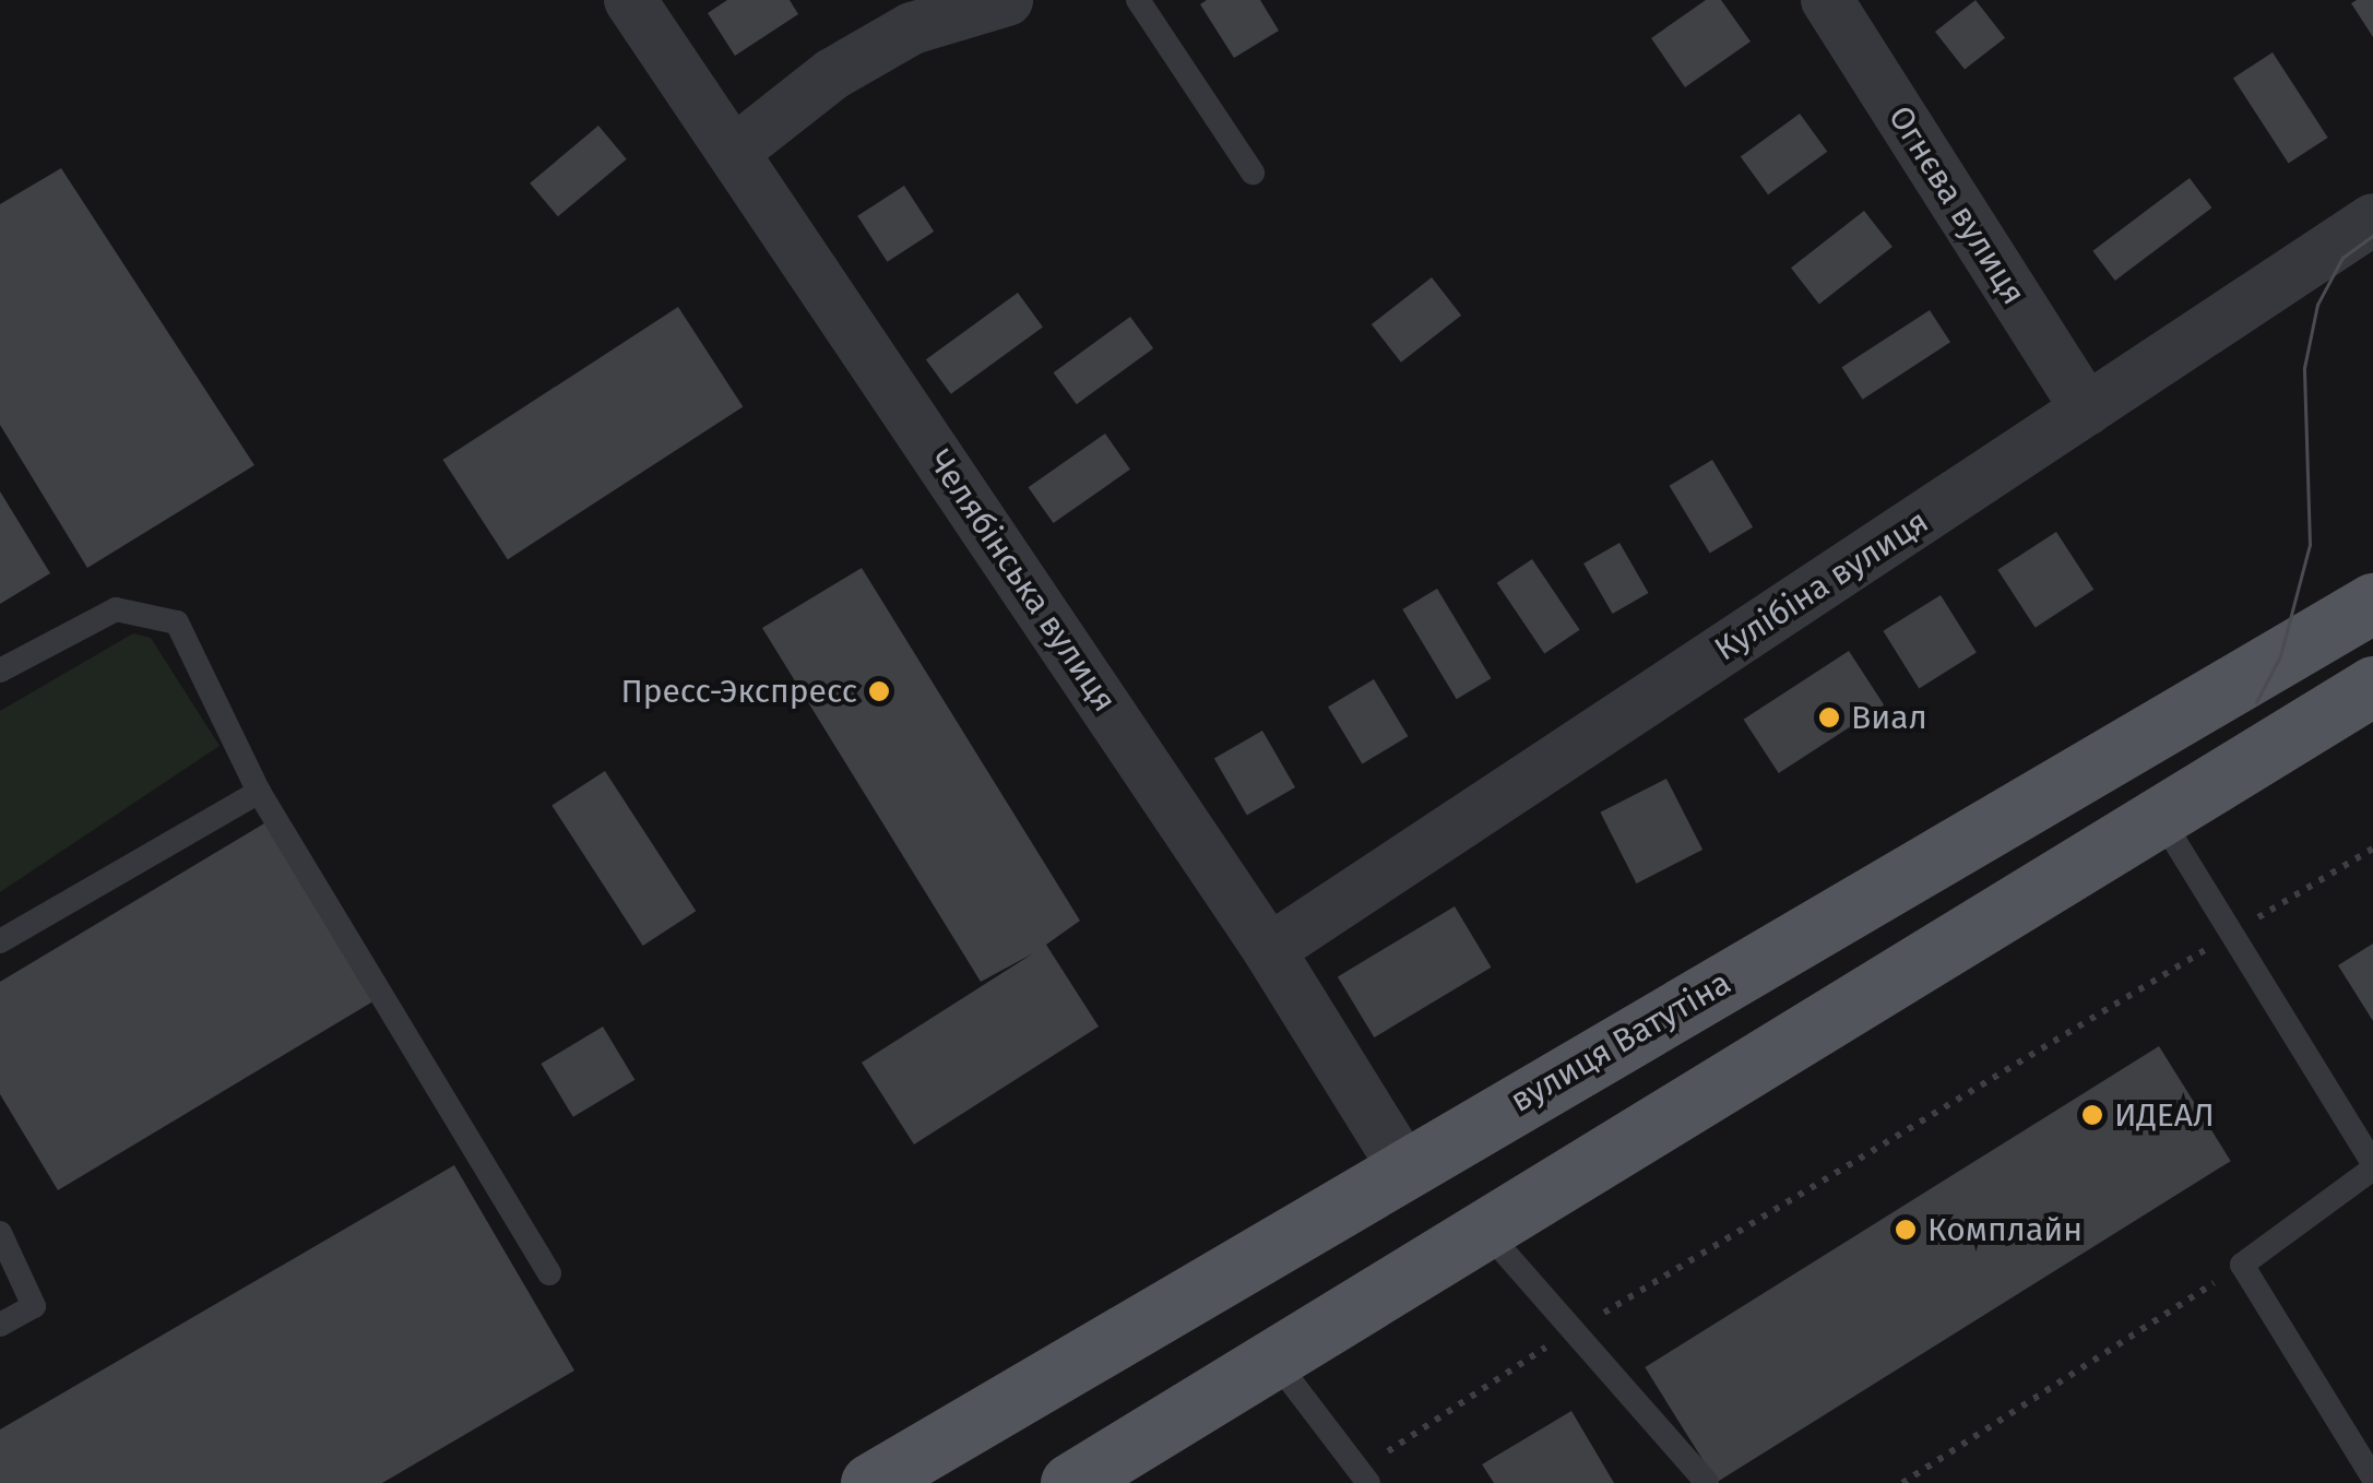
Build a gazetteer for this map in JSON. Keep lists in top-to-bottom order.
{
  "streets": {
    "main road": ["вулиця Ватутіна"],
    "street": ["Огнєва вулиця", "Челябінська вулиця", "Кулібіна вулиця"]
  },
  "crossings": [
    ["Огнєва вулиця", "Кулібіна вулиця"],
    ["Челябінська вулиця", "Кулібіна вулиця"],
    ["Челябінська вулиця", "вулиця Ватутіна"]
  ],
  "places": [
    "Пресс-Экспресс",
    "Виал",
    "ИДЕАЛ",
    "Комплайн"
  ]
}
